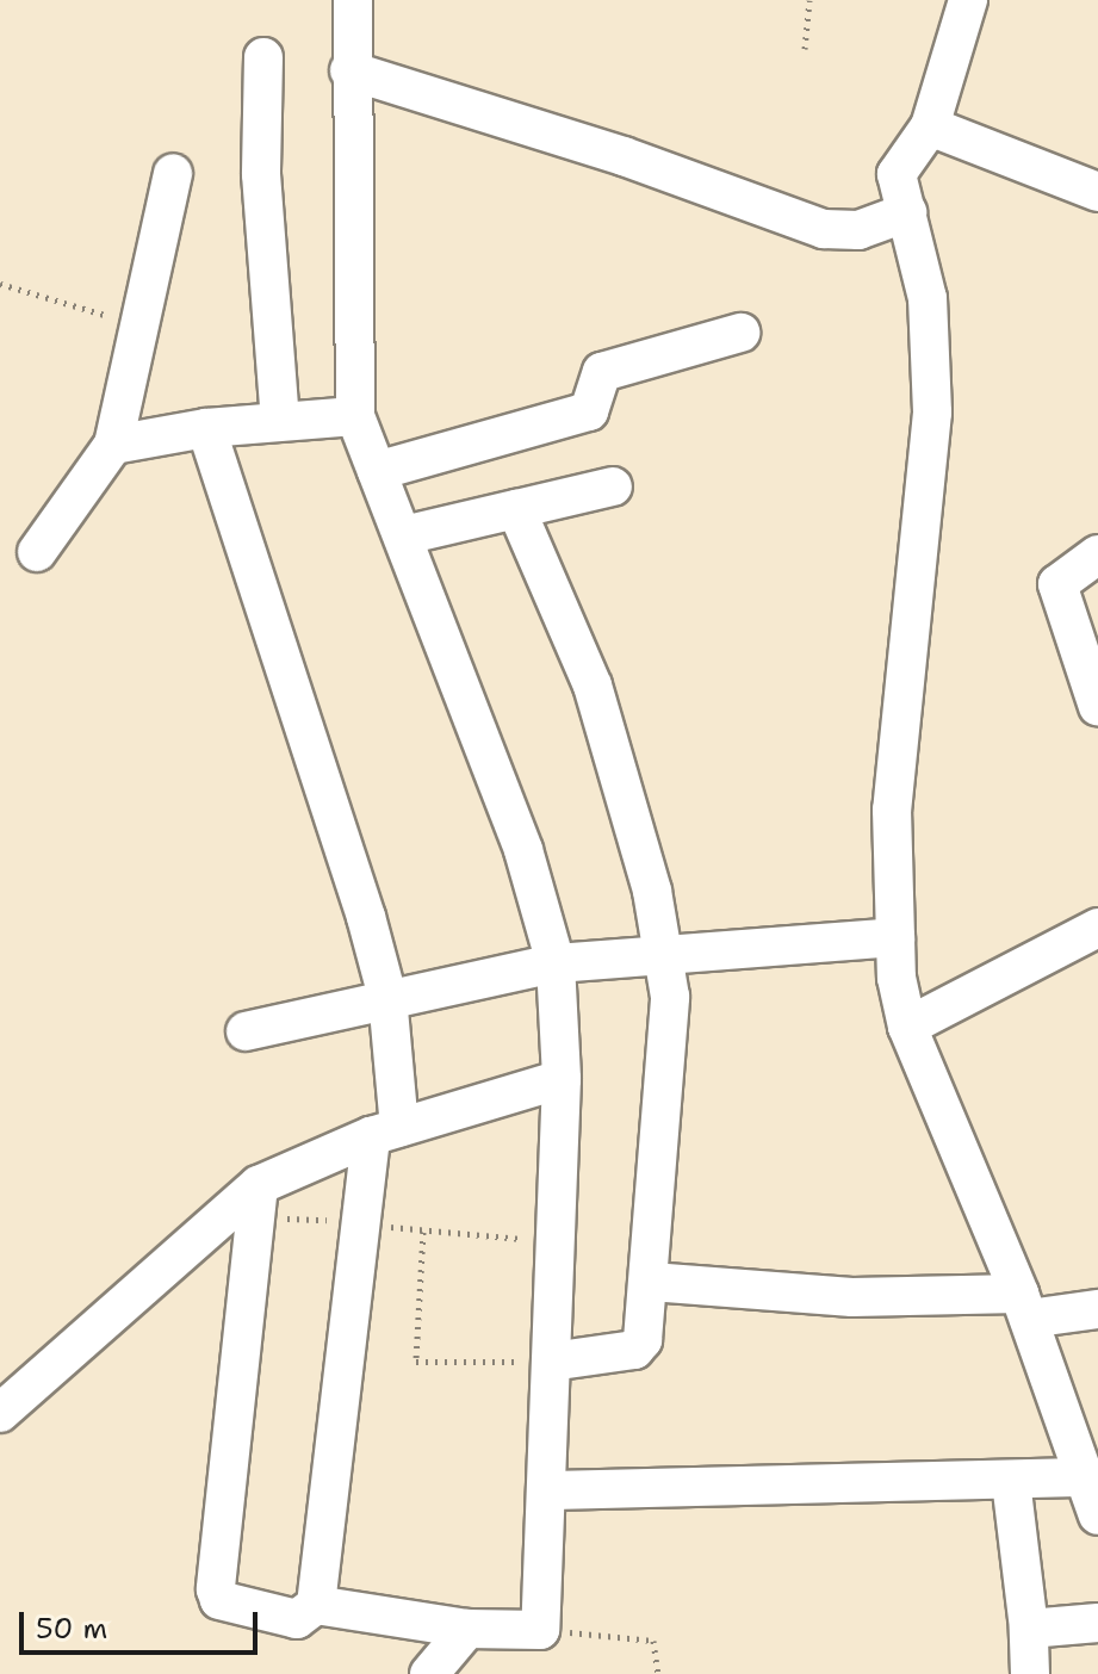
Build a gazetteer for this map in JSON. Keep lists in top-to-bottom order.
{
  "scale_bar": "50 m"
}
